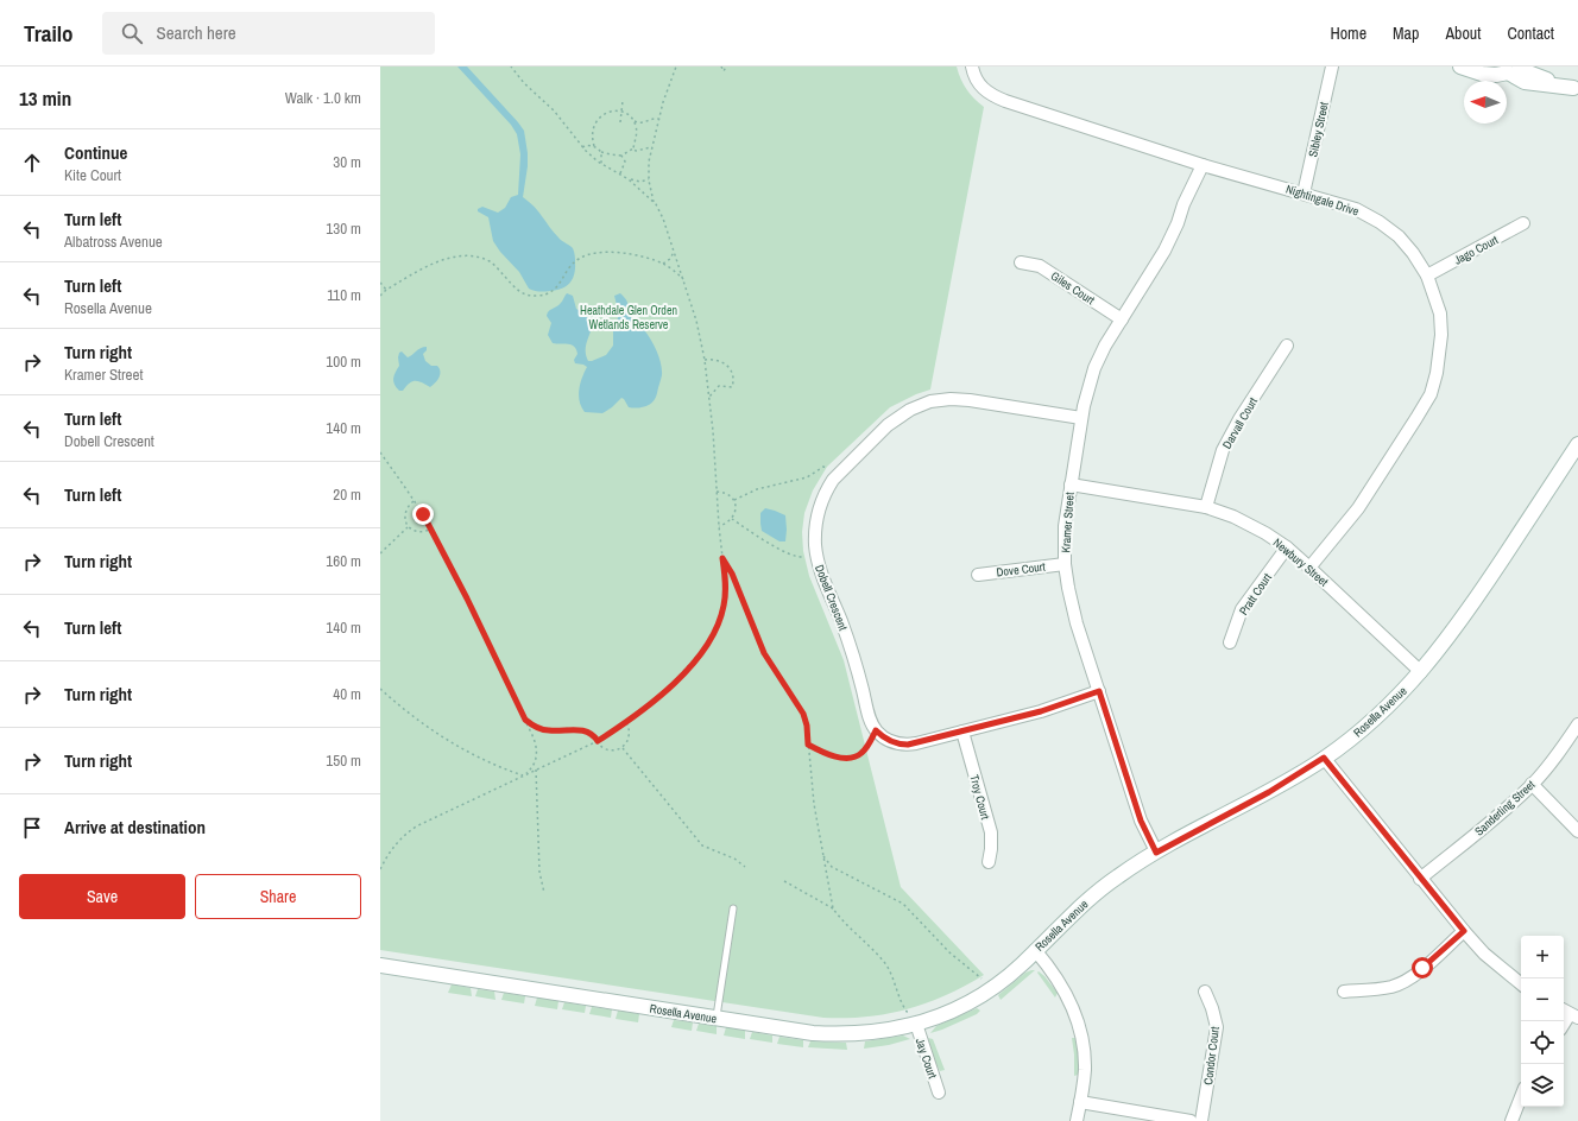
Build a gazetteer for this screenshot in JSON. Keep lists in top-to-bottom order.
{
  "streets": {
    "street": [
      "Sibley Street",
      "Nightingale Drive",
      "Jago Court",
      "Giles Court",
      "Darvall Court",
      "Kramer Street",
      "Newbury Street",
      "Dove Court",
      "Pratt Court",
      "Dobell Crescent",
      "Rosella Avenue",
      "Troy Court",
      "Sanderling Street",
      "Condor Court",
      "Jay Court"
    ]
  },
  "crossings": [
    ["Sibley Street", "Nightingale Drive"],
    ["Nightingale Drive", "Jago Court"],
    ["Nightingale Drive", "Kramer Street"],
    ["Nightingale Drive", "Newbury Street"],
    ["Giles Court", "Kramer Street"],
    ["Darvall Court", "Newbury Street"],
    ["Kramer Street", "Newbury Street"],
    ["Kramer Street", "Dove Court"],
    ["Kramer Street", "Dobell Crescent"],
    ["Kramer Street", "Rosella Avenue"],
    ["Newbury Street", "Pratt Court"],
    ["Newbury Street", "Rosella Avenue"],
    ["Rosella Avenue", "Jay Court"]
  ],
  "parks": ["Heathdale Glen Orden Wetlands Reserve"],
  "north": "left",
  "page": {
    "header": "Trailo",
    "search": "Search here",
    "nav": [
      "Home",
      "Map",
      "About",
      "Contact"
    ],
    "heading": ["13 min", "Walk · 1.0 km"],
    "list": [
      ["Continue", "Kite Court", "30 m"],
      ["Turn left", "Albatross Avenue", "130 m"],
      ["Turn left", "Rosella Avenue", "110 m"],
      ["Turn right", "Kramer Street", "100 m"],
      ["Turn left", "Dobell Crescent", "140 m"],
      ["Turn left", "20 m"],
      ["Turn right", "160 m"],
      ["Turn left", "140 m"],
      ["Turn right", "40 m"],
      ["Turn right", "150 m"],
      "Arrive at destination"
    ],
    "buttons": ["Save", "Share"],
    "map_buttons": ["+", "−"]
  }
}
